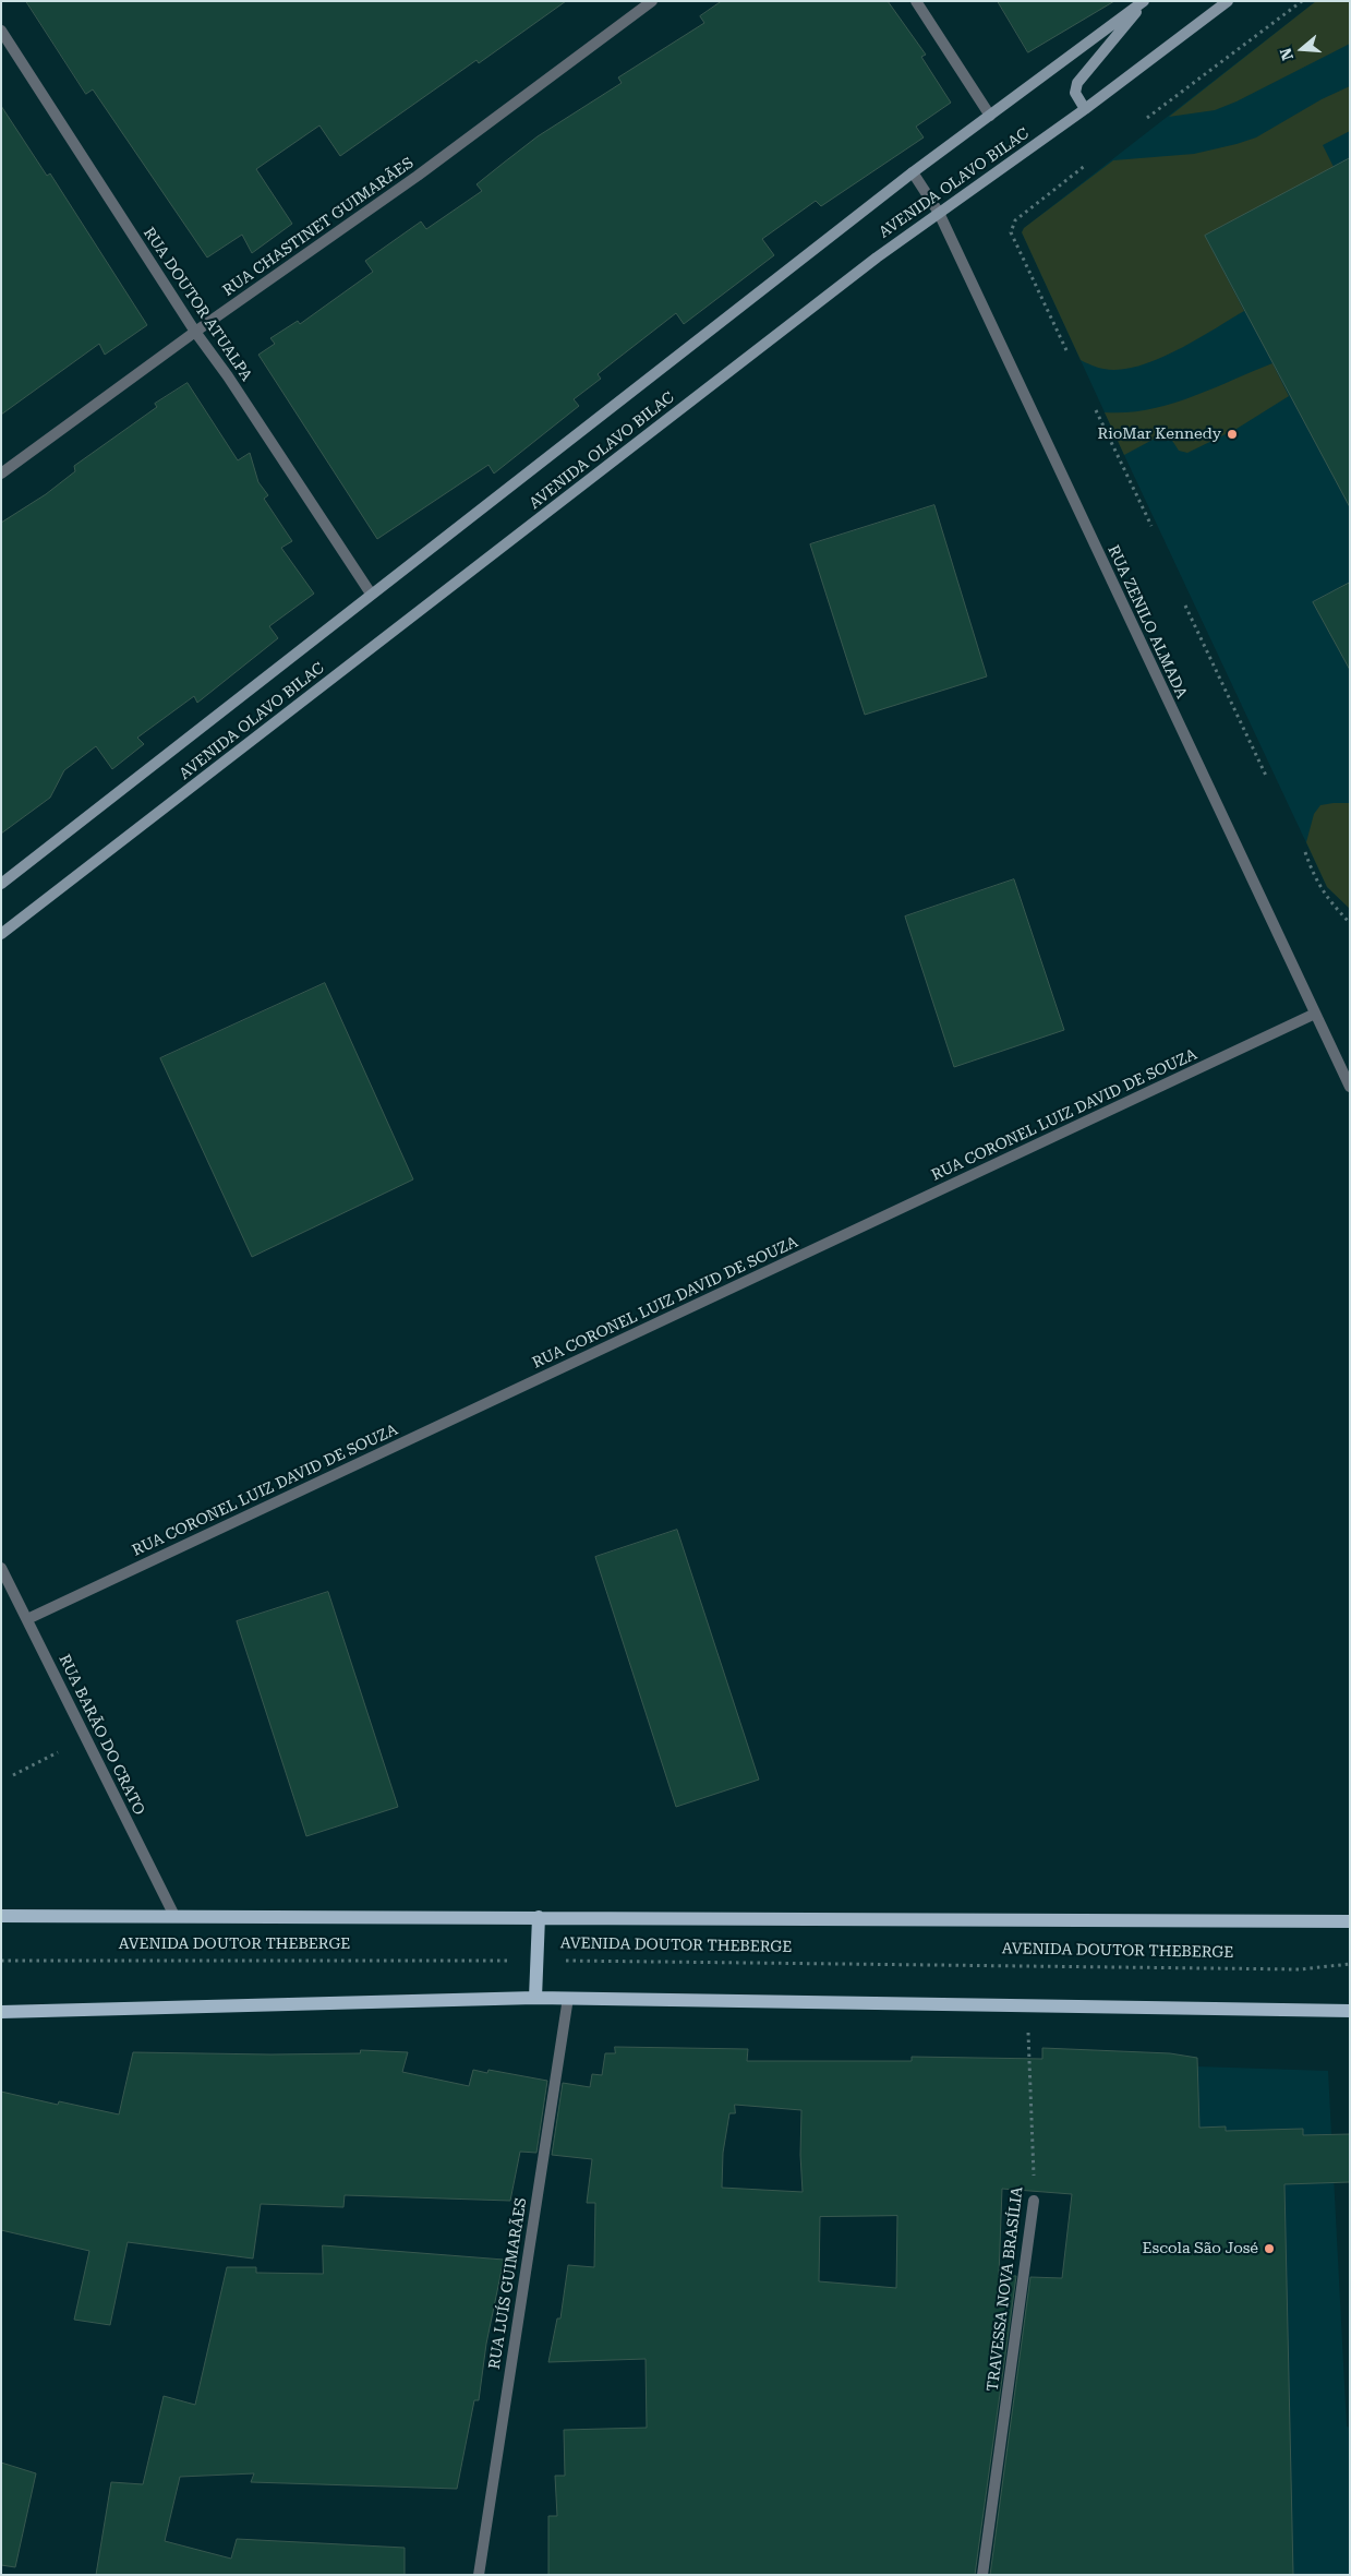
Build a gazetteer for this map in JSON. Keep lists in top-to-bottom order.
{
  "streets": {
    "main road": ["AVENIDA DOUTOR THEBERGE"],
    "street": [
      "AVENIDA OLAVO BILAC",
      "RUA CHASTINET GUIMARÃES",
      "RUA DOUTOR ATUALPA",
      "RUA ZENILO ALMADA",
      "RUA CORONEL LUIZ DAVID DE SOUZA",
      "RUA BARÃO DO CRATO",
      "RUA LUÍS GUIMARÃES",
      "TRAVESSA NOVA BRASÍLIA"
    ]
  },
  "crossings": [
    ["AVENIDA OLAVO BILAC", "RUA DOUTOR ATUALPA"],
    ["AVENIDA OLAVO BILAC", "RUA ZENILO ALMADA"],
    ["RUA CHASTINET GUIMARÃES", "RUA DOUTOR ATUALPA"],
    ["RUA ZENILO ALMADA", "RUA CORONEL LUIZ DAVID DE SOUZA"],
    ["RUA CORONEL LUIZ DAVID DE SOUZA", "RUA BARÃO DO CRATO"],
    ["RUA BARÃO DO CRATO", "AVENIDA DOUTOR THEBERGE"]
  ],
  "places": ["RioMar Kennedy", "Escola São José"],
  "north": "left"
}
